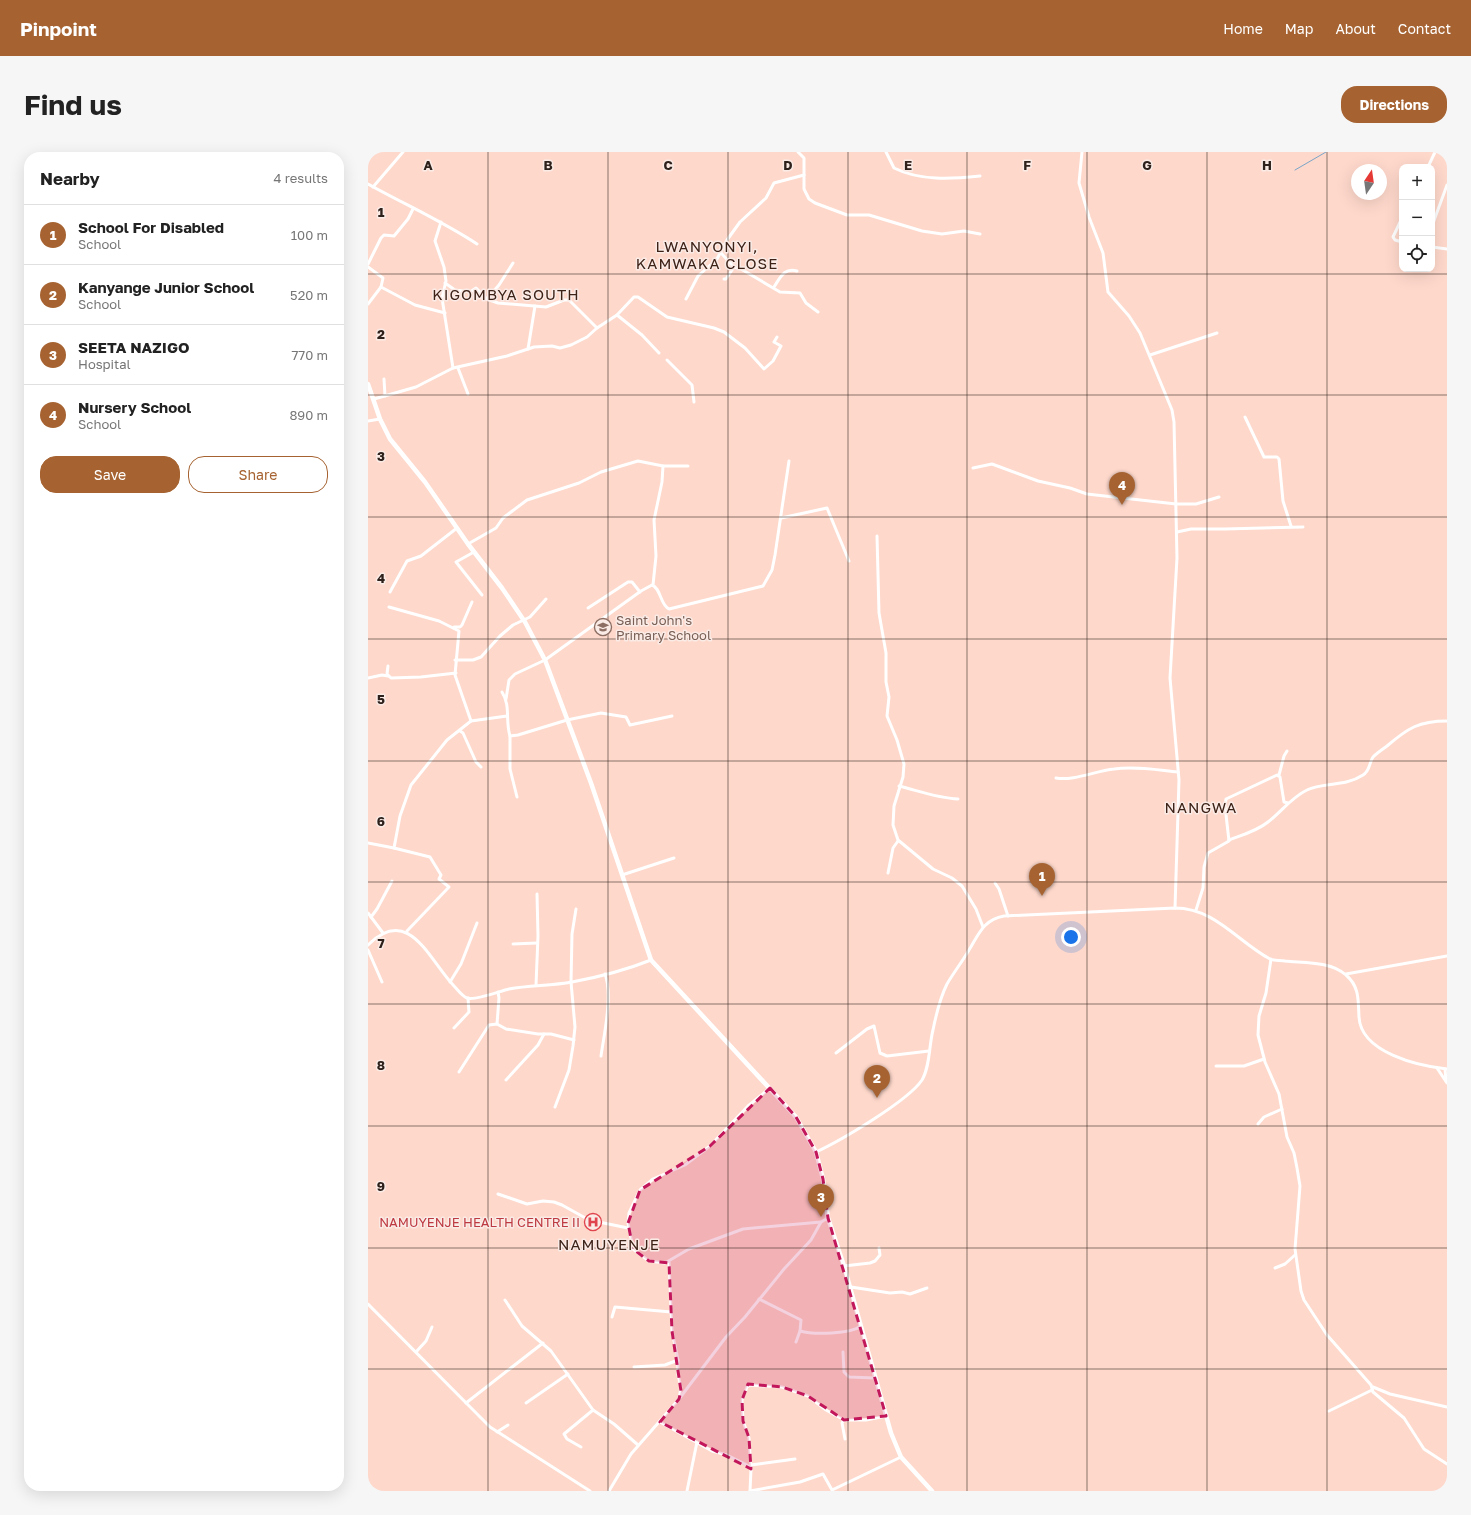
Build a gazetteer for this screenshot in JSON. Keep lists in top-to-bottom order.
{
  "districts": [
    "LWANYONYI, KAMWAKA CLOSE",
    "KIGOMBYA SOUTH",
    "NANGWA",
    "NAMUYENJE"
  ],
  "places": {
    "school or university": ["Saint John's Primary School"],
    "hospital": ["NAMUYENJE HEALTH CENTRE II"]
  },
  "north": "top",
  "page": {
    "header": "Pinpoint",
    "nav": [
      "Home",
      "Map",
      "About",
      "Contact"
    ],
    "buttons": [
      "Directions",
      ["Save", "Share"]
    ],
    "title": "Find us",
    "heading": ["Nearby", "4 results"],
    "map_buttons": ["+", "−"],
    "list": [
      {
        "mark": "1",
        "name": "School For Disabled",
        "note": "School",
        "value": "100 m"
      },
      {
        "mark": "2",
        "name": "Kanyange Junior School",
        "note": "School",
        "value": "520 m"
      },
      {
        "mark": "3",
        "name": "SEETA NAZIGO",
        "note": "Hospital",
        "value": "770 m"
      },
      {
        "mark": "4",
        "name": "Nursery School",
        "note": "School",
        "value": "890 m"
      }
    ],
    "pins": [
      "4",
      "1",
      "2",
      "3"
    ]
  },
  "grid": {
    "columns": [
      "A",
      "B",
      "C",
      "D",
      "E",
      "F",
      "G",
      "H"
    ],
    "rows": [
      "1",
      "2",
      "3",
      "4",
      "5",
      "6",
      "7",
      "8",
      "9"
    ]
  }
}
